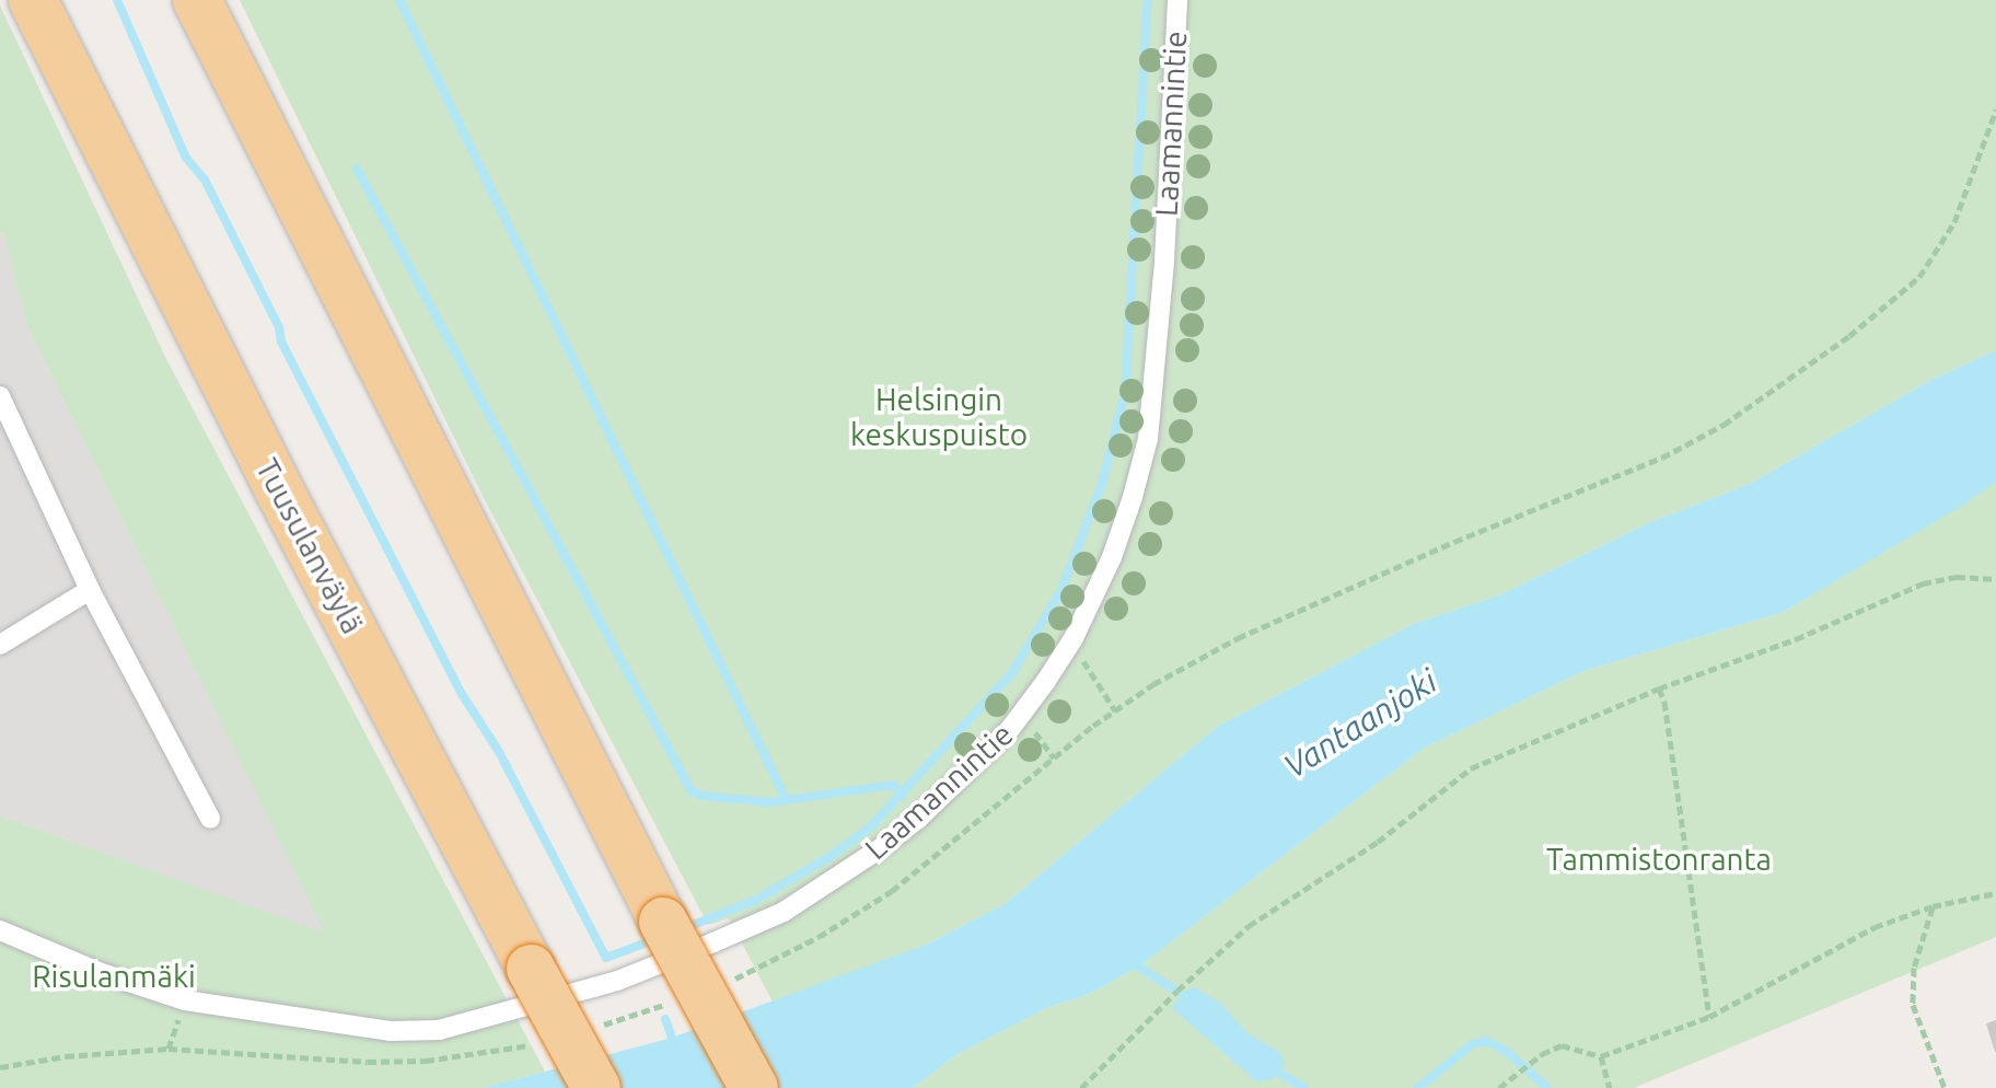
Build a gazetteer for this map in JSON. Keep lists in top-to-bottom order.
{
  "streets": {
    "highway": ["Tuusulanväylä"],
    "lane": ["Laamannintie"]
  },
  "water": ["Vantaanjoki"],
  "parks": ["Helsingin keskuspuisto", "Tammistonranta", "Risulanmäki"]
}
